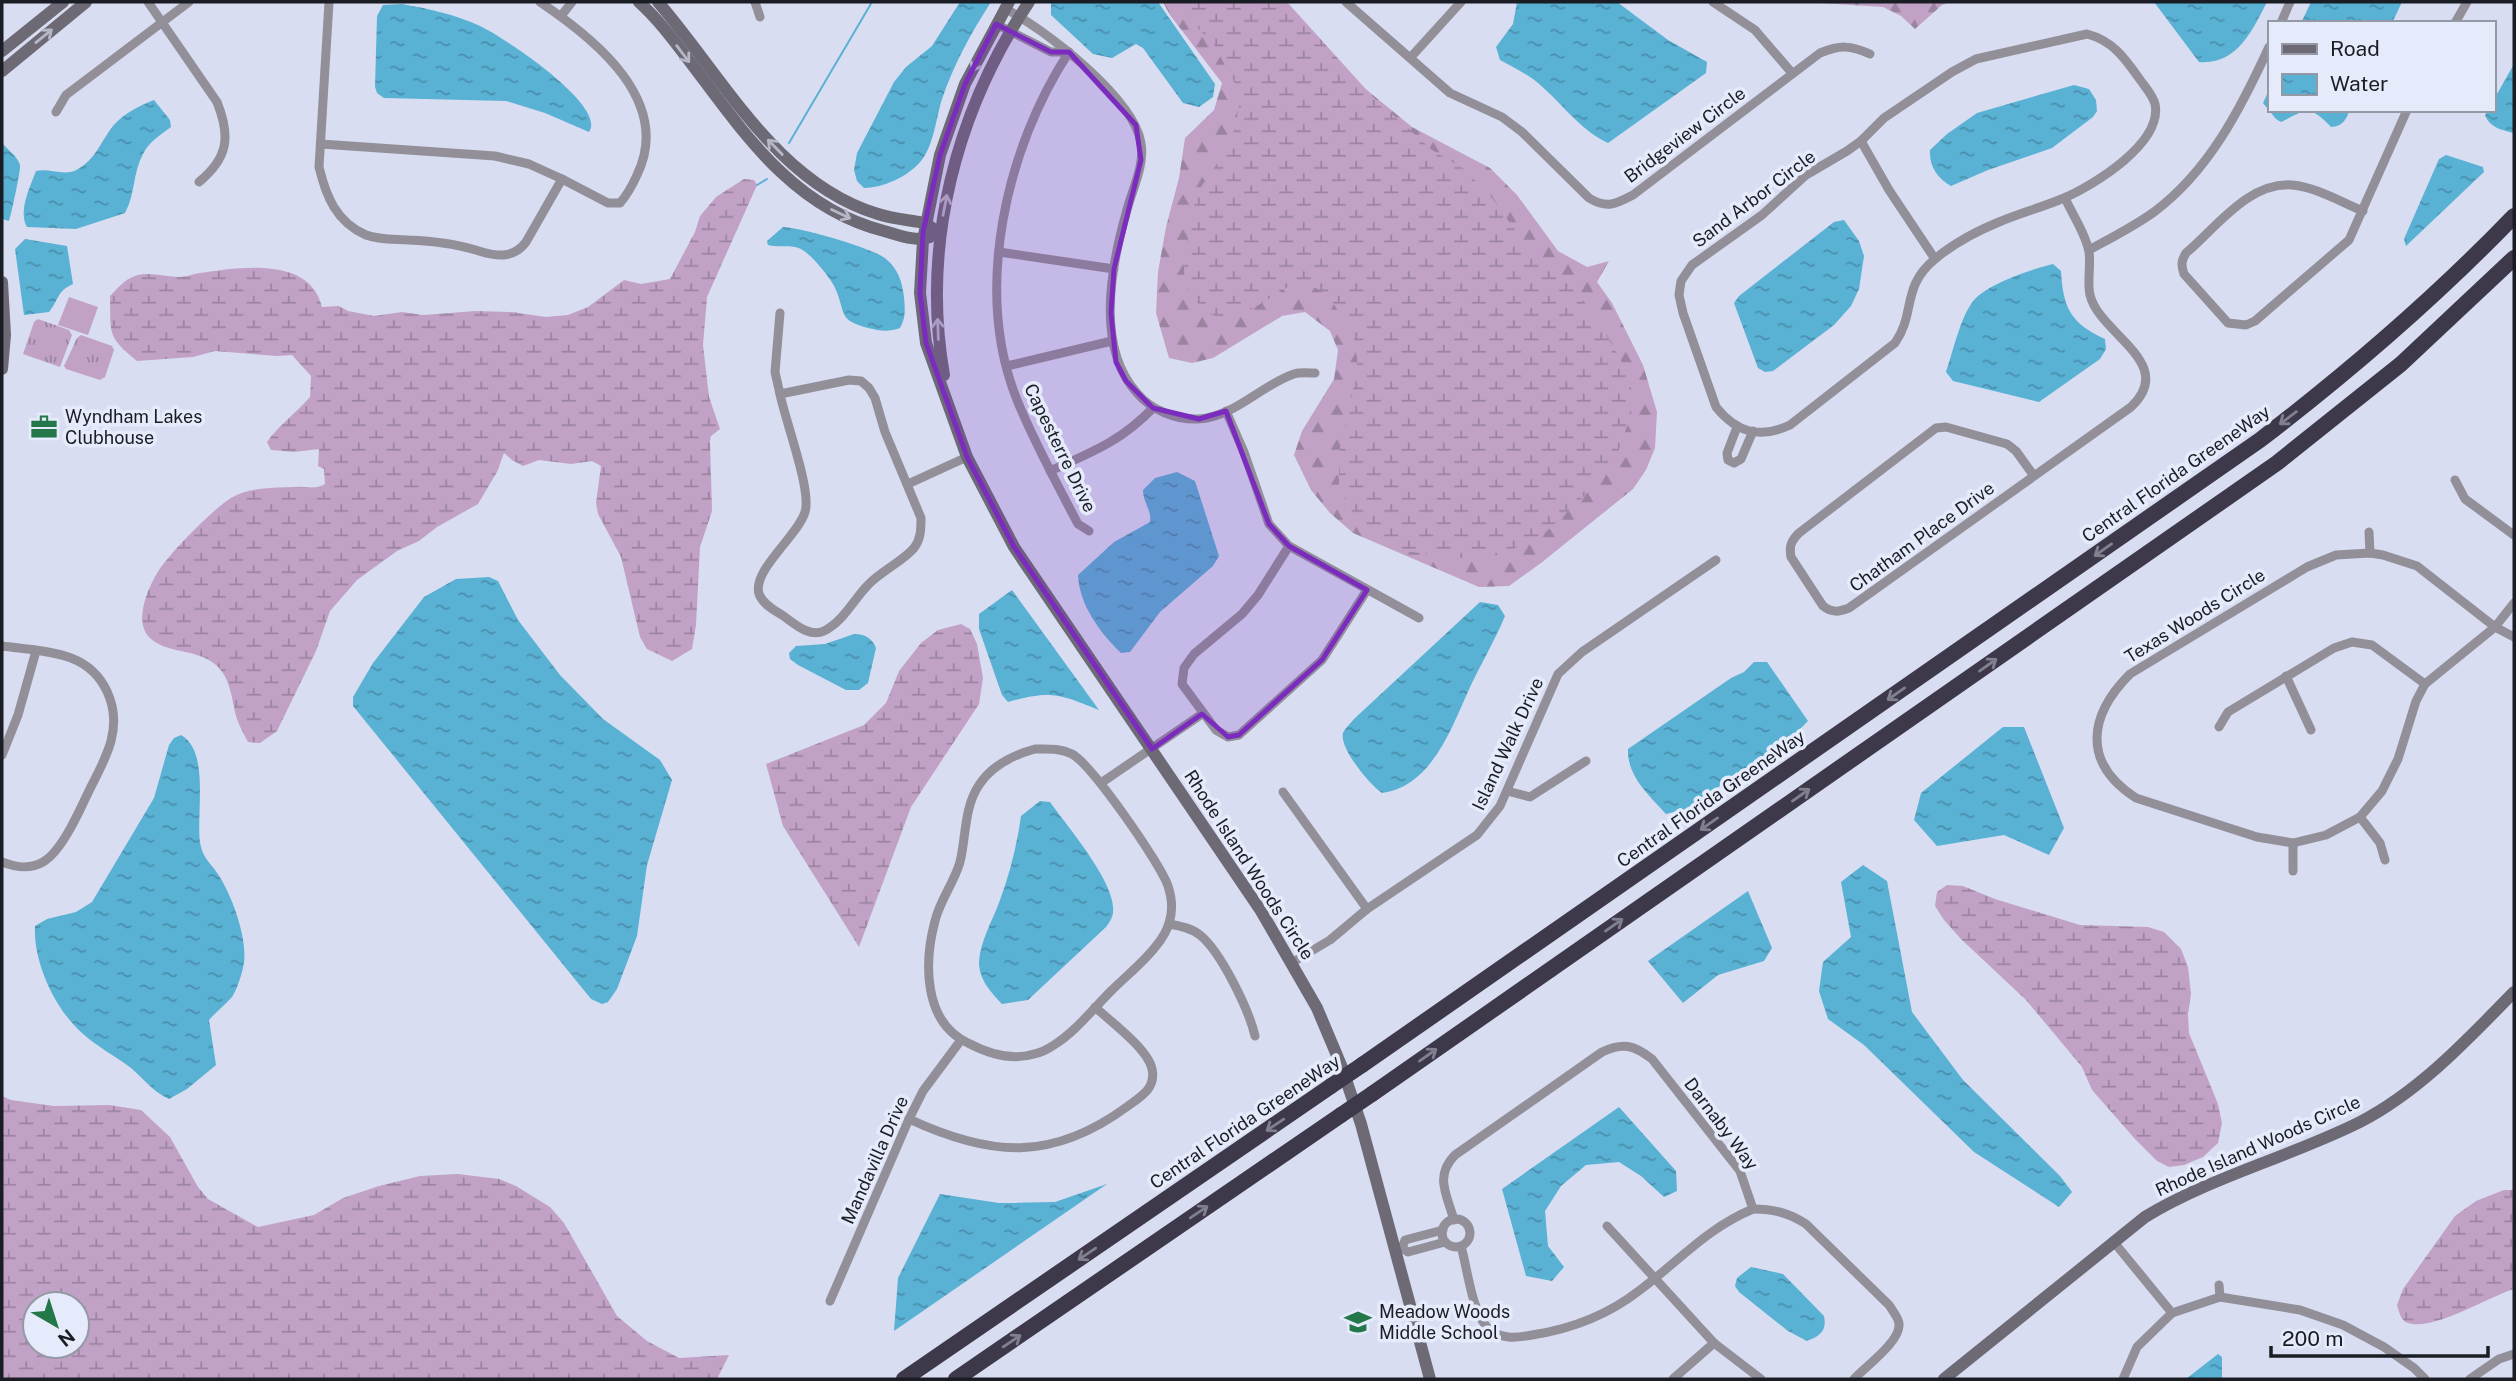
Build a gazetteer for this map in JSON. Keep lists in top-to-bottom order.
{
  "streets": {
    "highway": ["Central Florida GreeneWay"],
    "street": [
      "Bridgeview Circle",
      "Sand Arbor Circle",
      "Capesterre Drive",
      "Chatham Place Drive",
      "Texas Woods Circle",
      "Island Walk Drive",
      "Rhode Island Woods Circle",
      "Darnaby Way",
      "Mandavilla Drive"
    ]
  },
  "crossings": [
    ["Island Walk Drive", "Rhode Island Woods Circle"]
  ],
  "places": {
    "office": ["Wyndham Lakes Clubhouse"],
    "school or university": ["Meadow Woods Middle School"]
  },
  "legend": ["Road", "Water"],
  "scale_bar": "200 m",
  "north": "bottom right"
}
